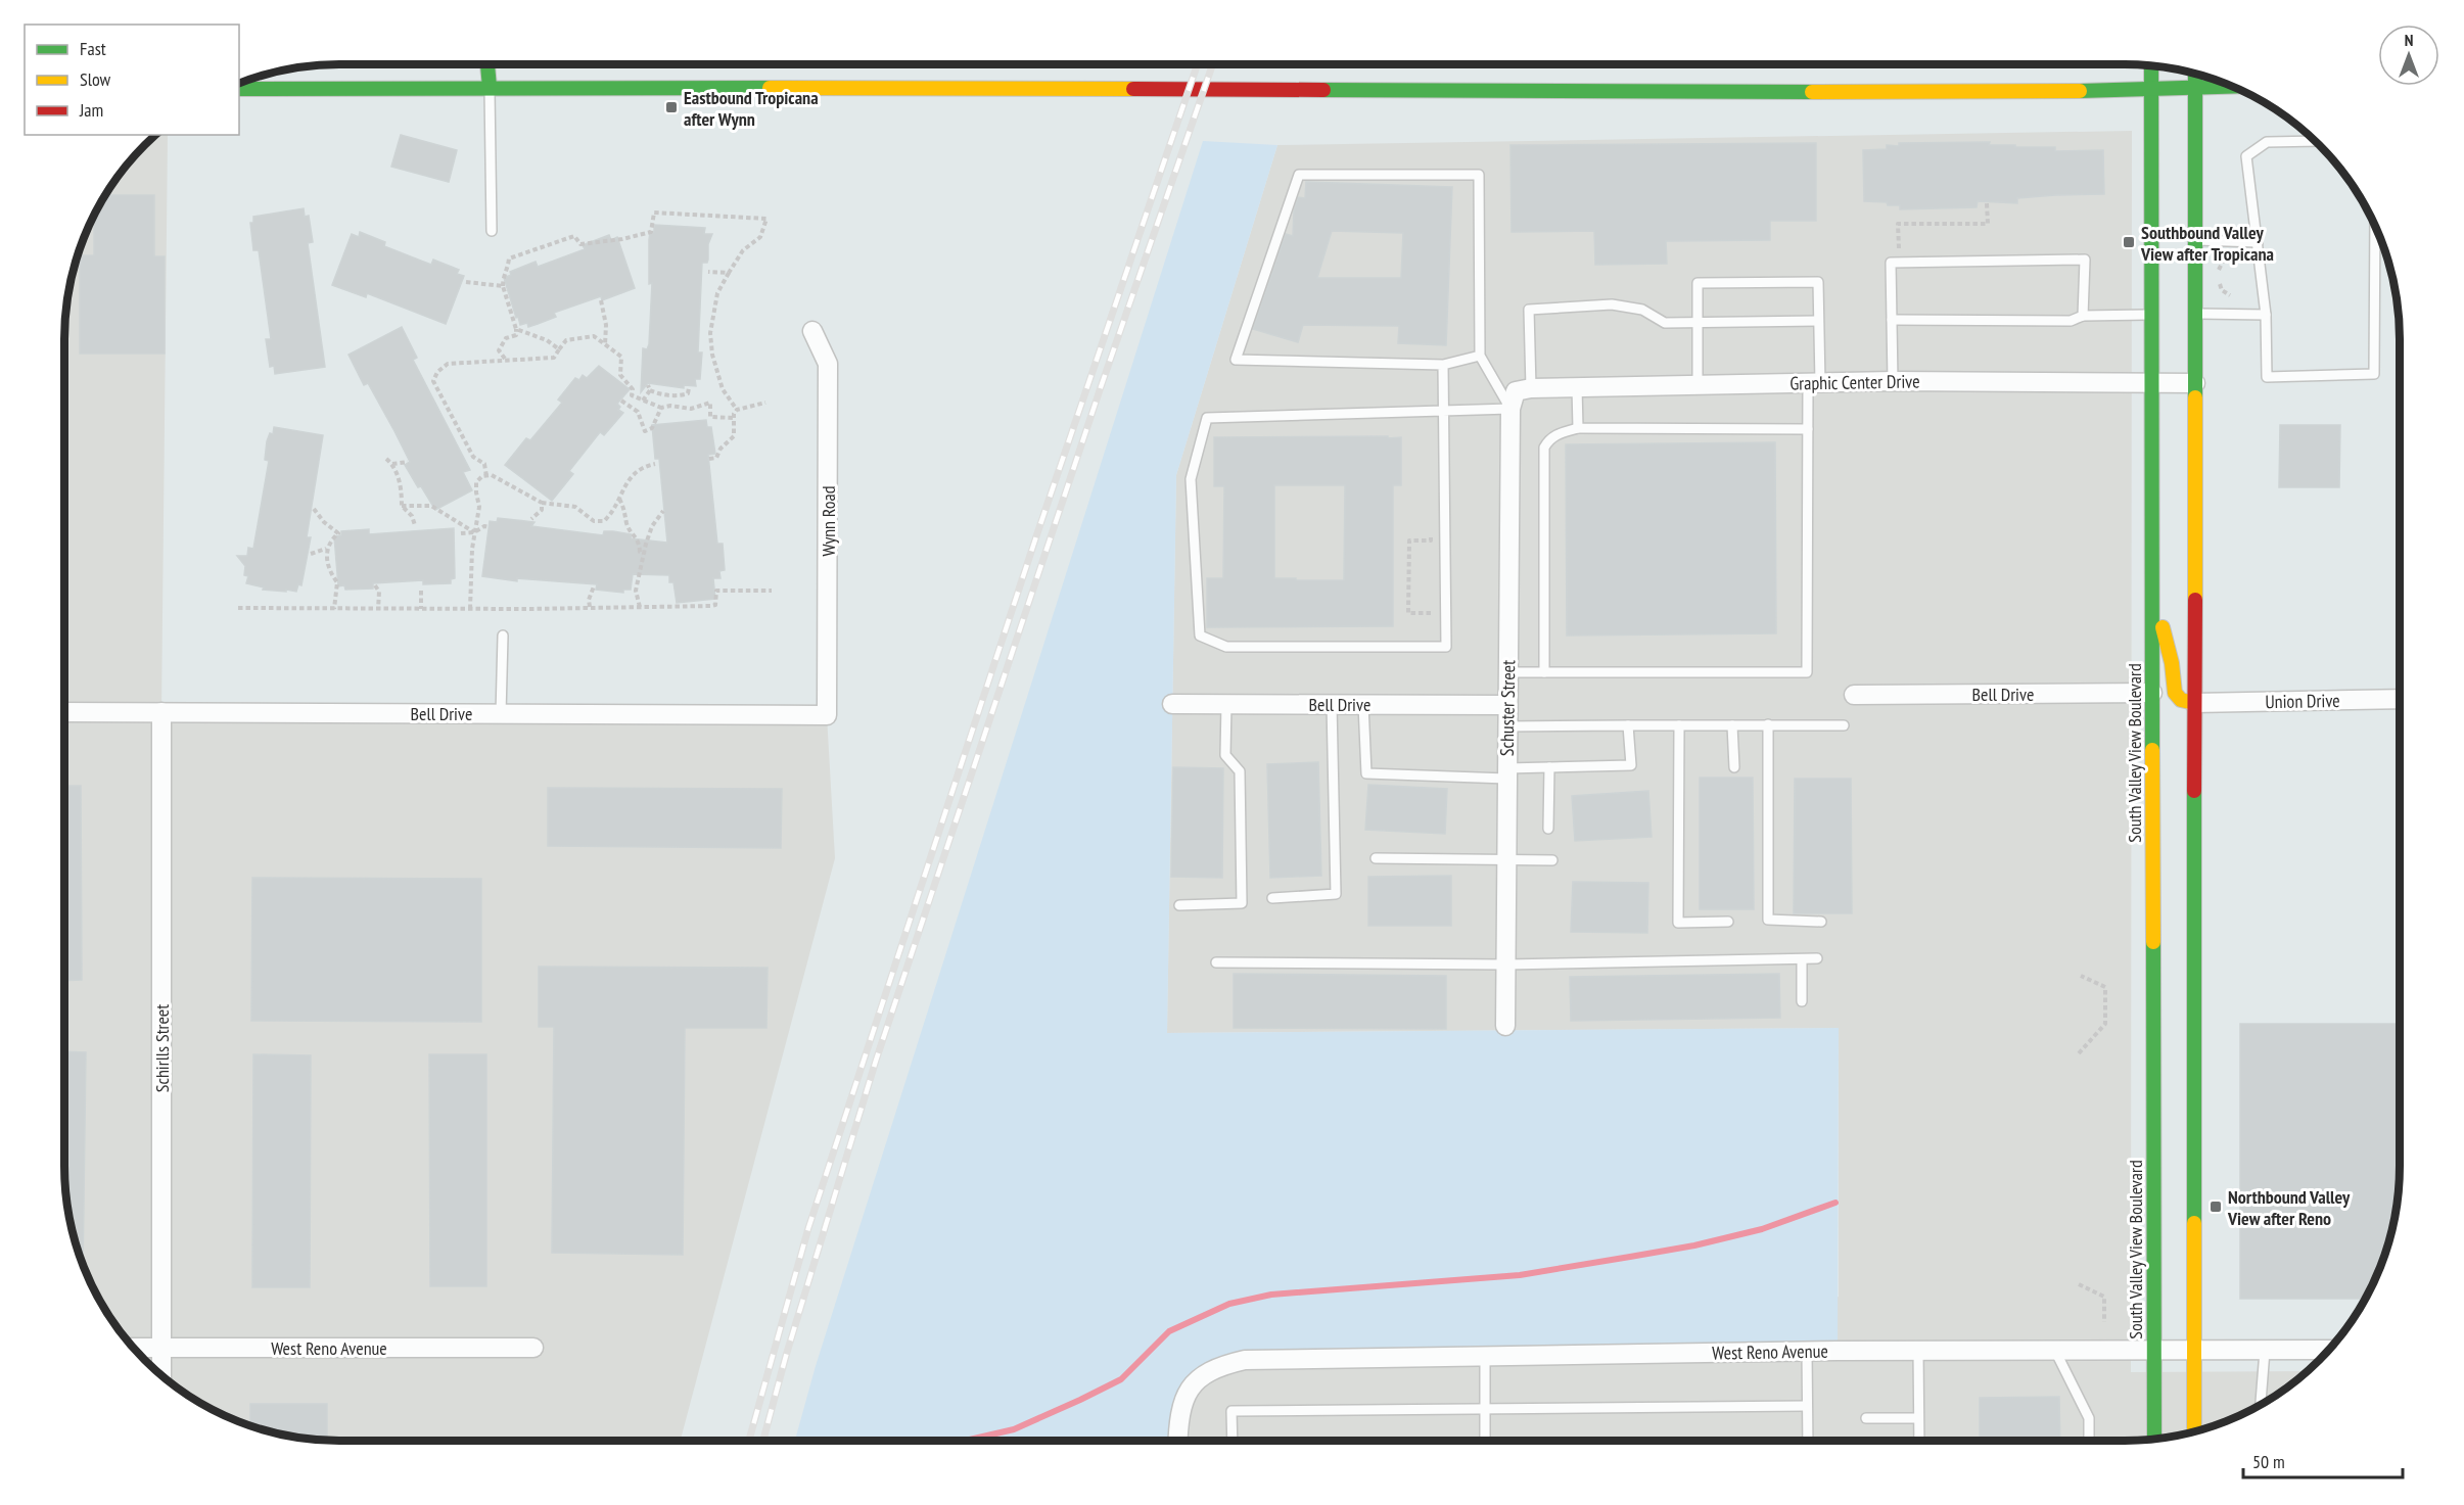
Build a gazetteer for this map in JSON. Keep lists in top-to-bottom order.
{
  "streets": {
    "main road": ["South Valley View Boulevard"],
    "street": [
      "Graphic Center Drive",
      "Wynn Road",
      "Bell Drive",
      "Union Drive",
      "Schuster Street",
      "Schirlls Street",
      "West Reno Avenue"
    ]
  },
  "crossings": [
    ["Graphic Center Drive", "Schuster Street"],
    ["Graphic Center Drive", "South Valley View Boulevard"],
    ["Wynn Road", "Bell Drive"],
    ["Bell Drive", "Schuster Street"],
    ["Bell Drive", "South Valley View Boulevard"],
    ["Bell Drive", "Schirlls Street"],
    ["South Valley View Boulevard", "West Reno Avenue"],
    ["Schirlls Street", "West Reno Avenue"]
  ],
  "places": {
    "transit": ["Eastbound Tropicana after Wynn", "Southbound Valley View after Tropicana", "Northbound Valley View after Reno"]
  },
  "legend": ["Fast", "Slow", "Jam"],
  "scale_bar": "50 m",
  "north": "top"
}
